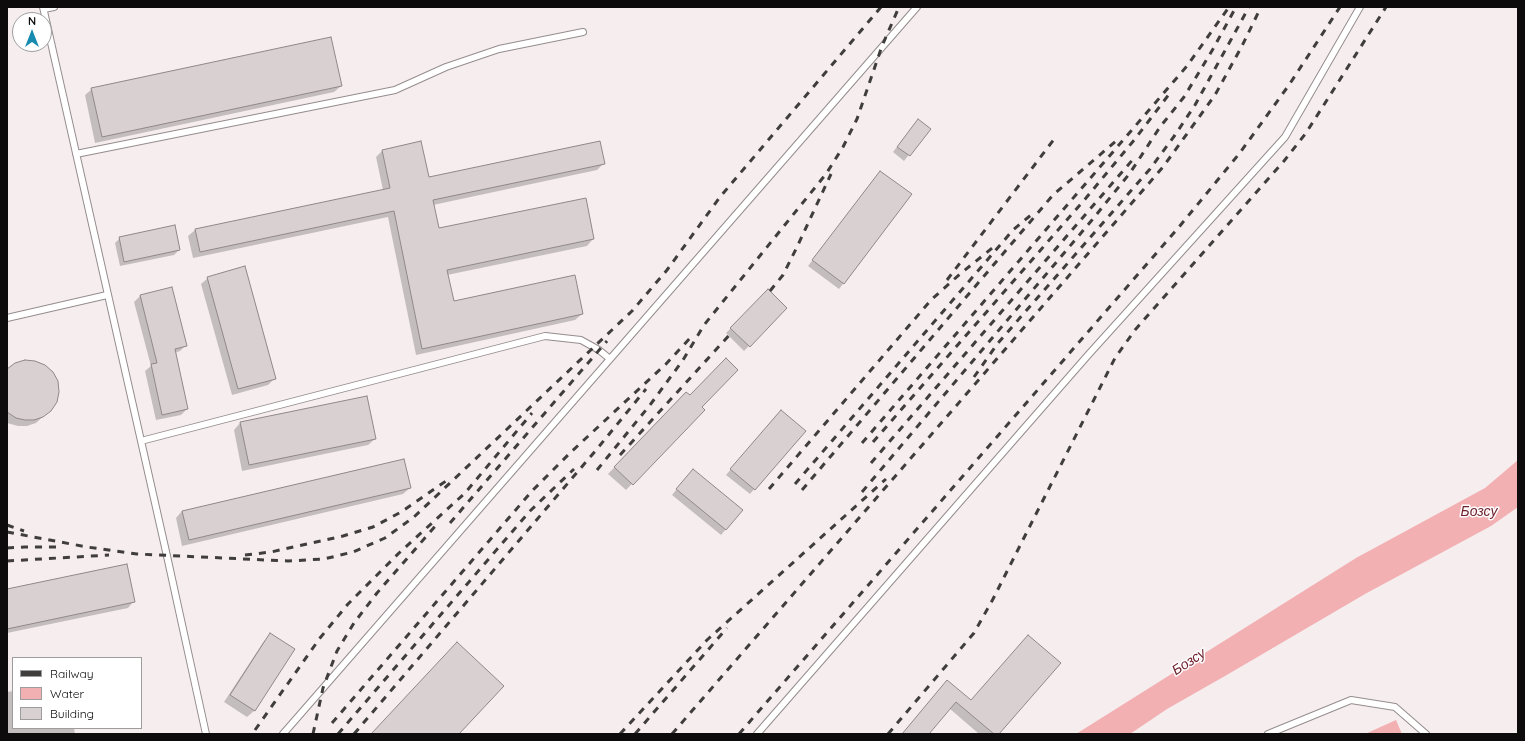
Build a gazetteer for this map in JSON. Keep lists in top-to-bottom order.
{
  "water": ["Бозсу"],
  "legend": ["Railway", "Water", "Building"],
  "north": "top"
}
